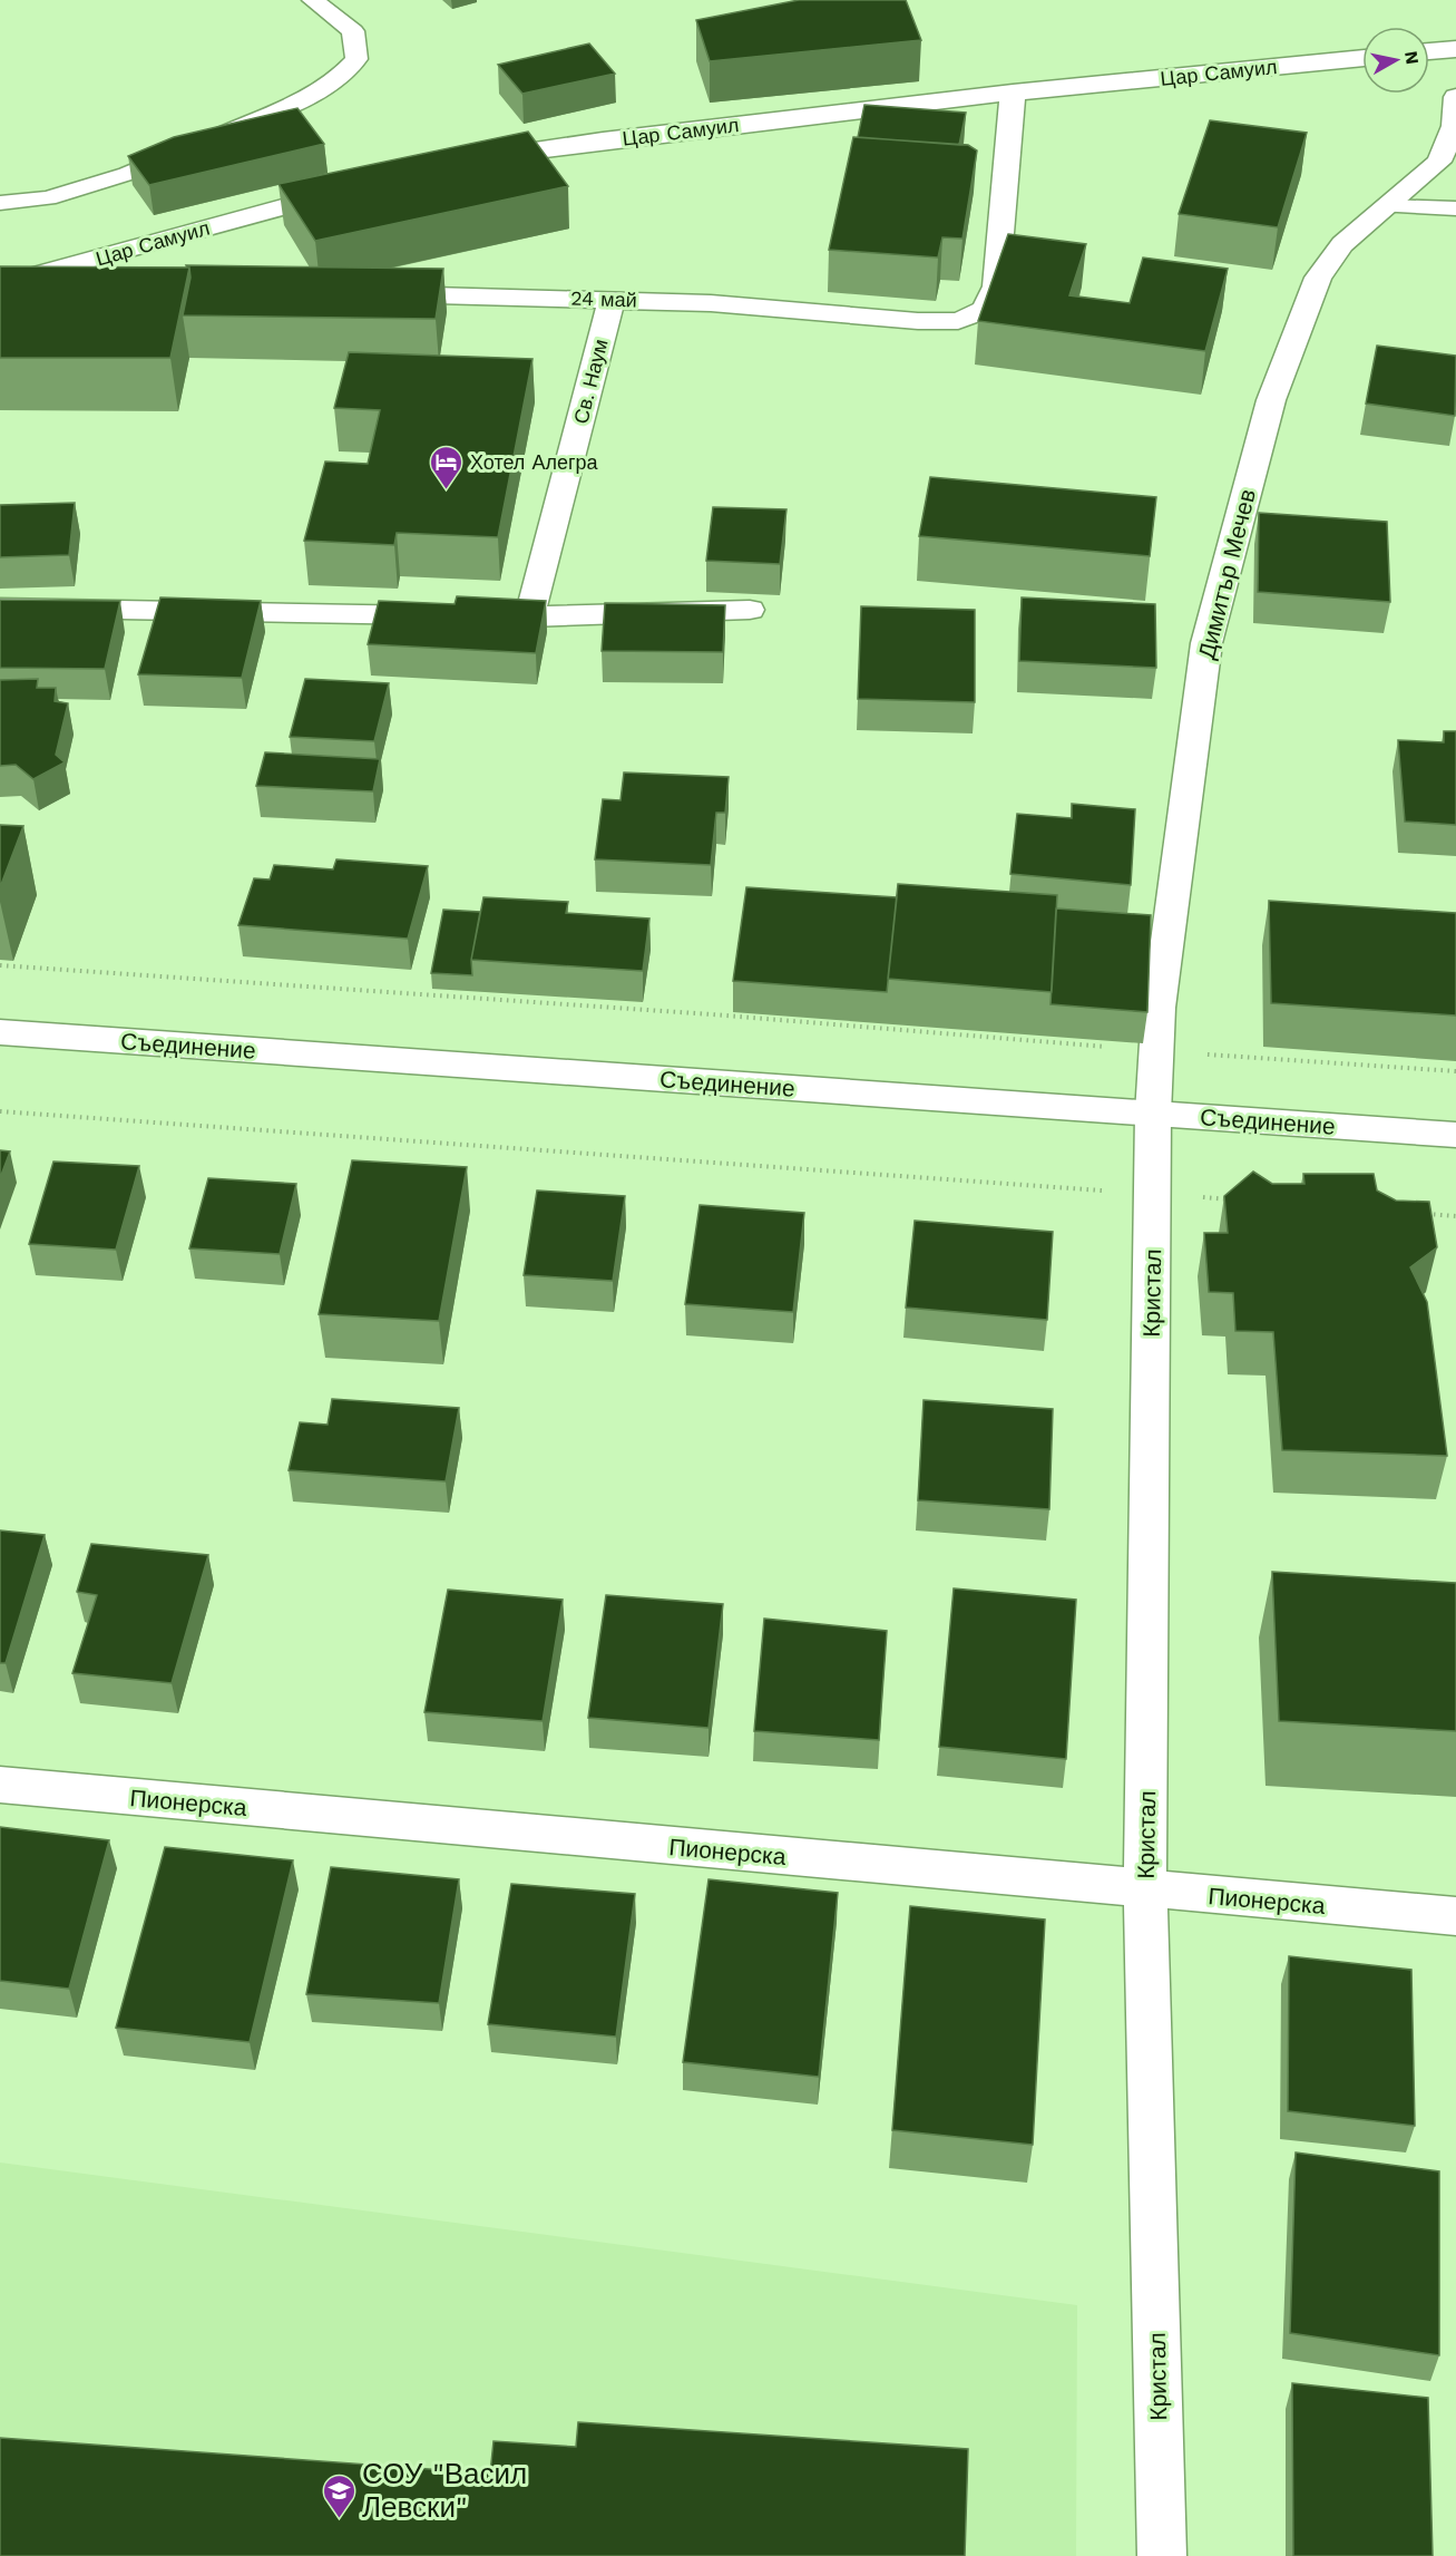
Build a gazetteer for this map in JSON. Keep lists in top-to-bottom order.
{
  "streets": {
    "street": [
      "Цар Самуил",
      "24 май",
      "Св. Наум",
      "Димитър Мечев",
      "Съединение",
      "Кристал",
      "Пионерска"
    ]
  },
  "crossings": [
    ["Цар Самуил", "24 май"],
    ["24 май", "Св. Наум"],
    ["Димитър Мечев", "Съединение"],
    ["Димитър Мечев", "Кристал"],
    ["Съединение", "Кристал"],
    ["Кристал", "Пионерска"]
  ],
  "places": {
    "hotel": ["Хотел Алегра"],
    "school or university": ["СОУ \"Васил Левски\""]
  },
  "north": "right"
}
